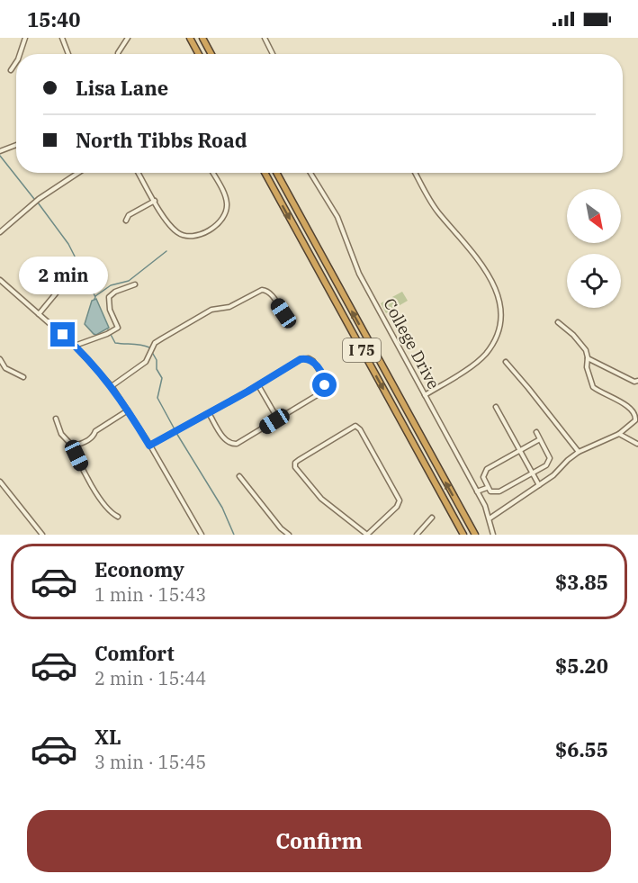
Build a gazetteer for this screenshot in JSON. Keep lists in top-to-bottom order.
{
  "streets": {
    "highway": ["I 75"],
    "street": ["College Drive"]
  },
  "north": "bottom right",
  "page": {
    "status": "15:40",
    "banner": ["Lisa Lane", "North Tibbs Road"],
    "bubble": "2 min",
    "list": [
      {
        "name": "Economy",
        "note": "1 min · 15:43",
        "value": "$3.85"
      },
      {
        "name": "Comfort",
        "note": "2 min · 15:44",
        "value": "$5.20"
      },
      {
        "name": "XL",
        "note": "3 min · 15:45",
        "value": "$6.55"
      }
    ],
    "buttons": "Confirm"
  }
}
